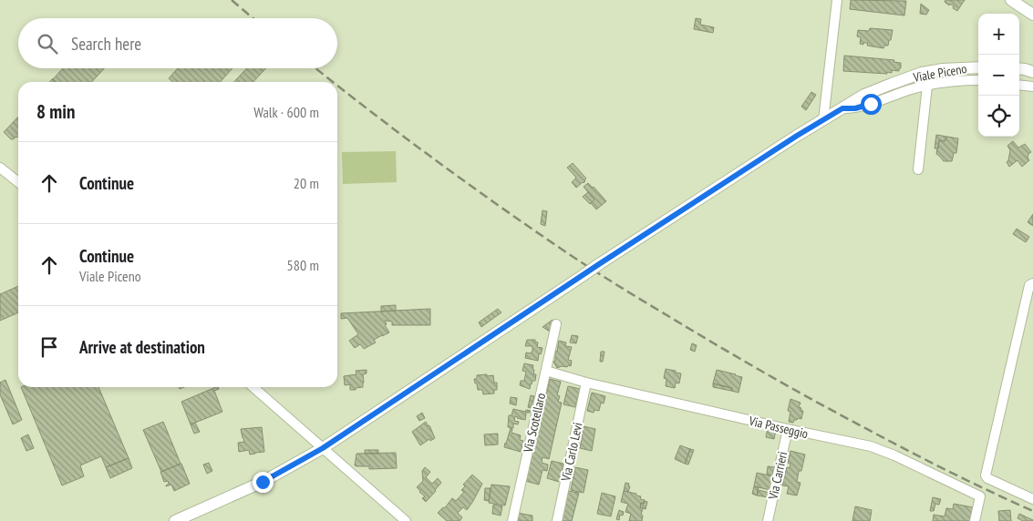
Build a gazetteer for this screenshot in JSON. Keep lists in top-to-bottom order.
{
  "streets": {
    "main road": ["Viale Piceno"],
    "street": [
      "Via Scotellaro",
      "Via Passeggio",
      "Via Carlo Levi",
      "Via Carrieri"
    ]
  },
  "crossings": [
    ["Via Scotellaro", "Via Passeggio"],
    ["Via Passeggio", "Via Carlo Levi"],
    ["Via Passeggio", "Via Carrieri"]
  ],
  "page": {
    "map_buttons": ["+", "−"],
    "search": "Search here",
    "heading": ["8 min", "Walk · 600 m"],
    "list": [
      ["Continue", "20 m"],
      ["Continue", "Viale Piceno", "580 m"],
      "Arrive at destination"
    ]
  }
}
